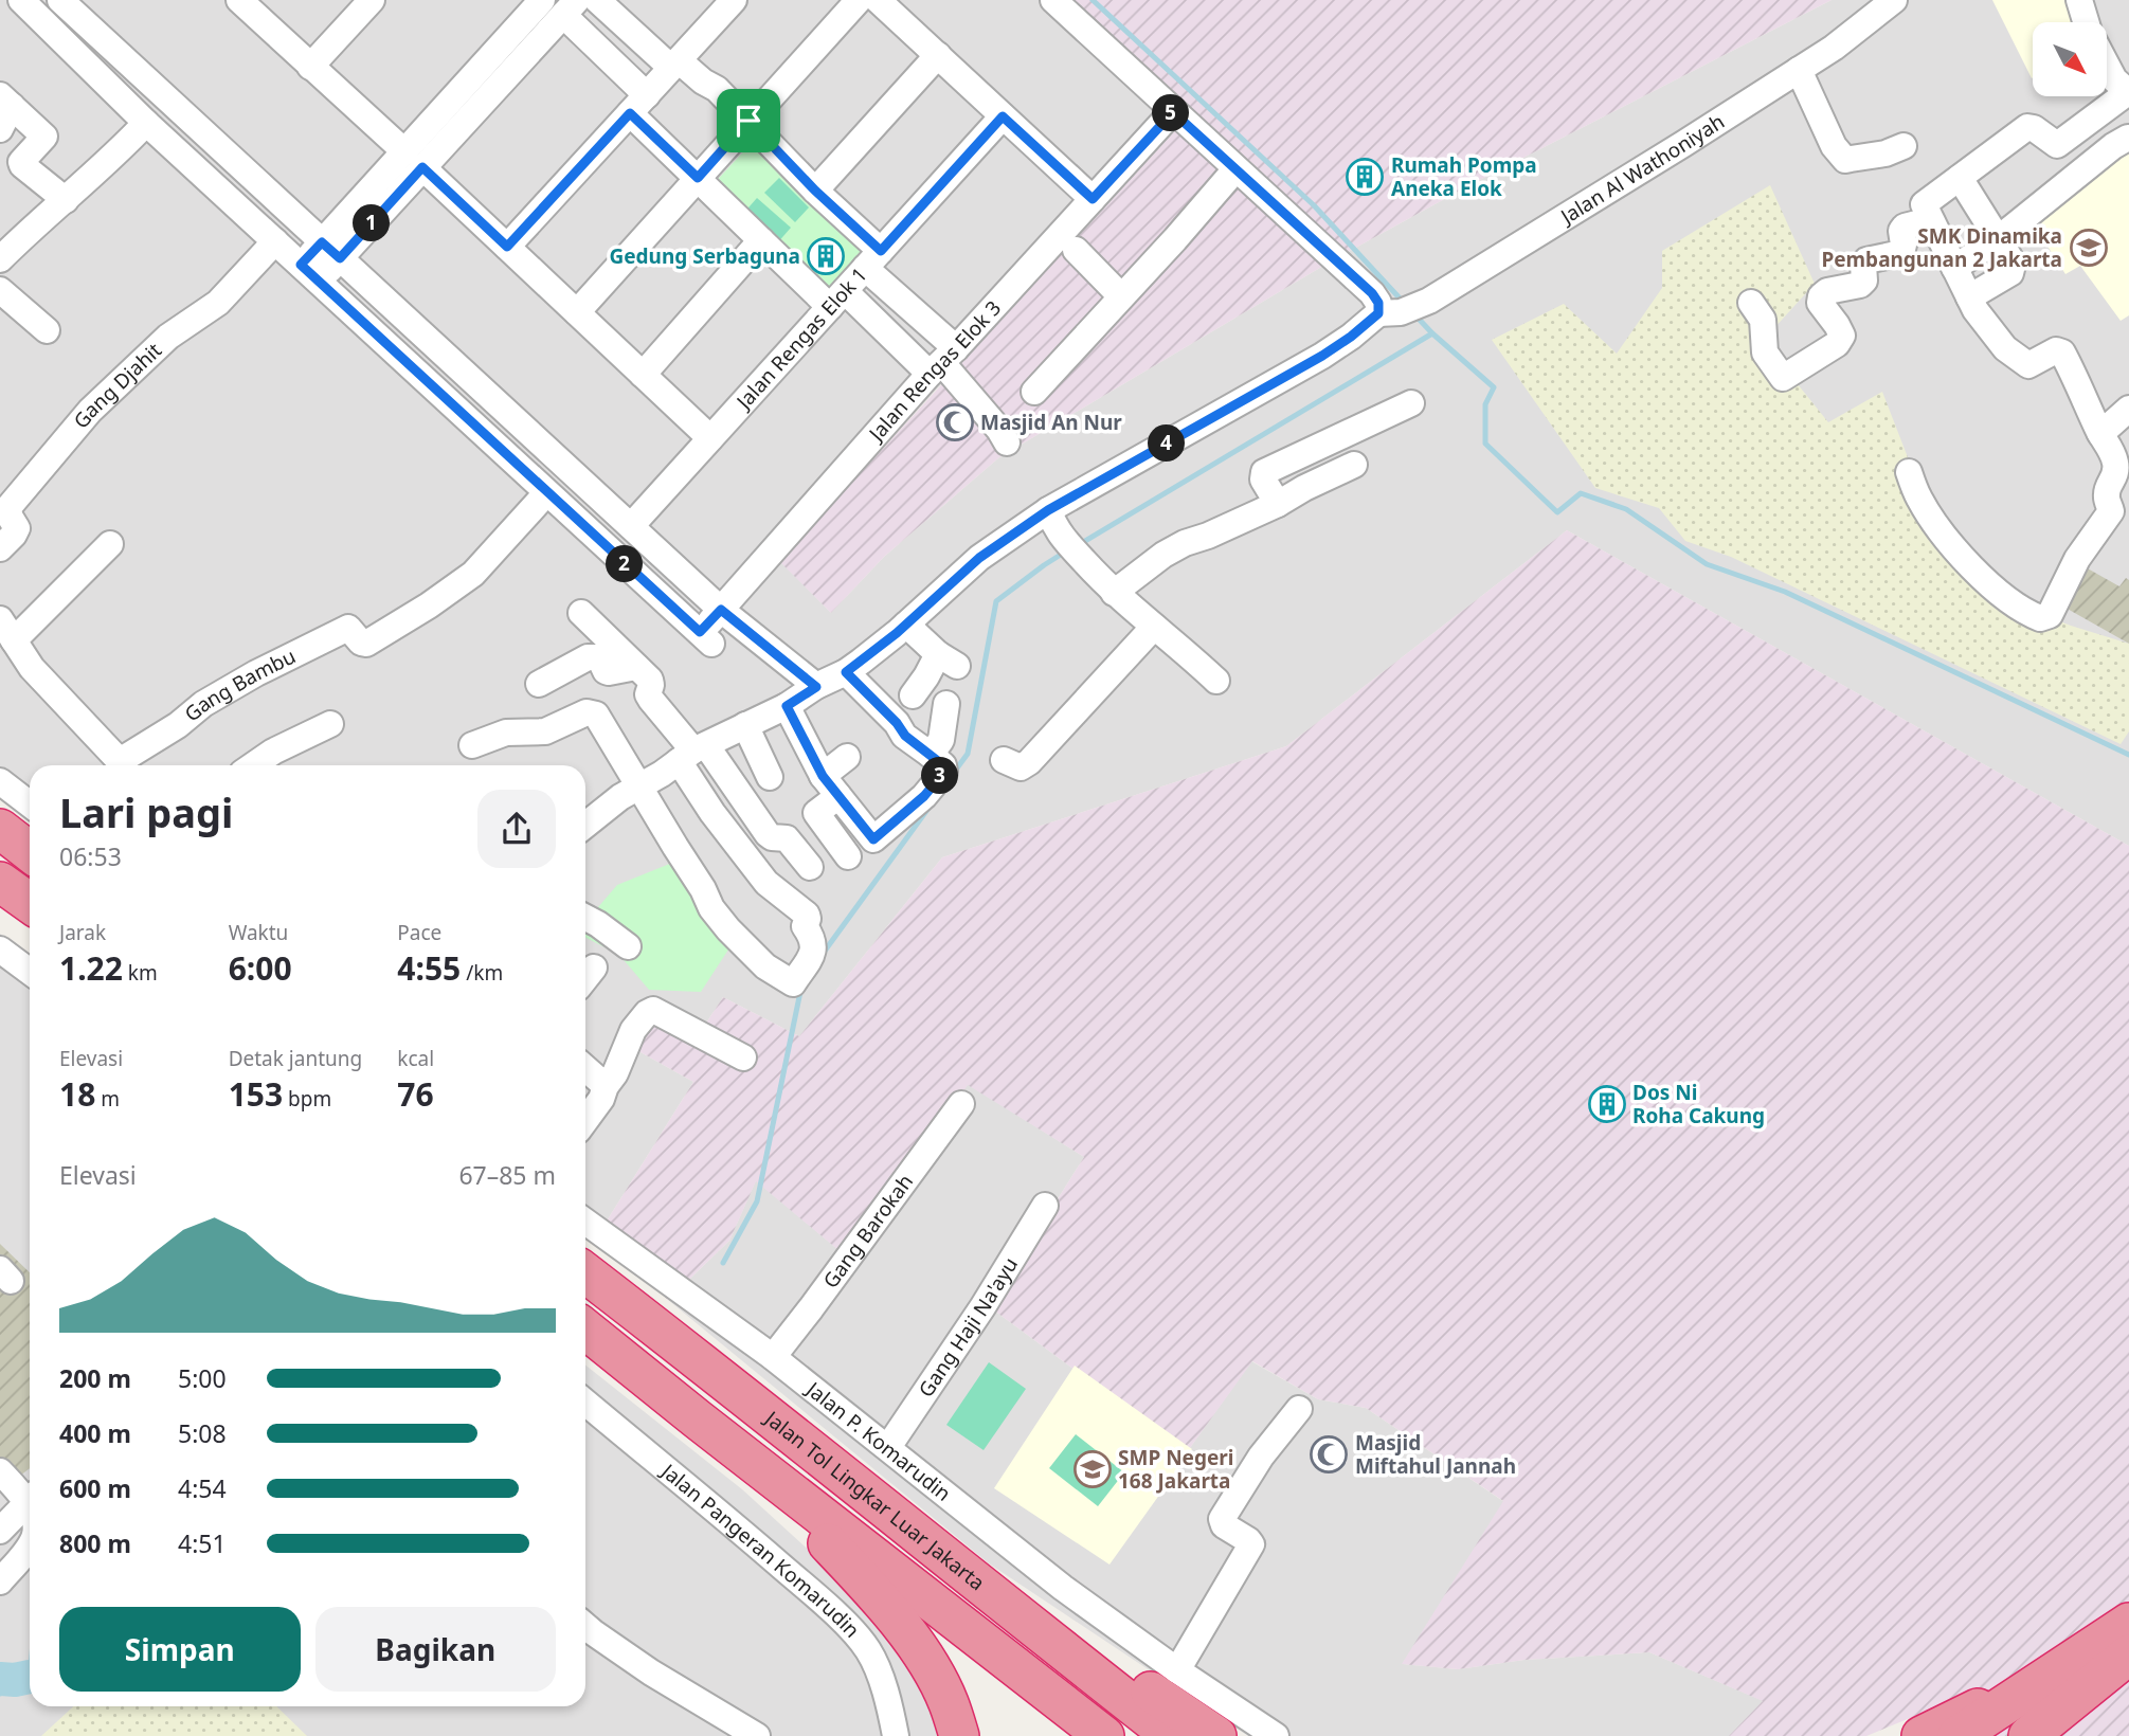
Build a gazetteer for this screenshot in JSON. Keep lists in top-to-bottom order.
{
  "streets": {
    "highway": ["Jalan Tol Lingkar Luar Jakarta"],
    "street": [
      "Jalan Al Wathoniyah",
      "Jalan Rengas Elok 1",
      "Jalan Rengas Elok 3",
      "Gang Djahit",
      "Gang Bambu",
      "Gang Barokah",
      "Gang Haji Na'ayu",
      "Jalan P. Komarudin",
      "Jalan Pangeran Komarudin"
    ]
  },
  "crossings": [
    ["Jalan Rengas Elok 3", "Gang Bambu"],
    ["Gang Barokah", "Jalan P. Komarudin"],
    ["Gang Haji Na'ayu", "Jalan P. Komarudin"]
  ],
  "places": {
    "building": ["Rumah Pompa Aneka Elok", "Gedung Serbaguna", "Dos Ni Roha Cakung"],
    "school or university": ["SMK Dinamika Pembangunan 2 Jakarta", "SMP Negeri 168 Jakarta"],
    "mosque": ["Masjid An Nur", "Masjid Miftahul Jannah"]
  },
  "north": "bottom right",
  "page": {
    "pins": [
      "5",
      "1",
      "4",
      "2",
      "3"
    ],
    "heading": ["Lari pagi", "06:53"],
    "stats": [
      ["Jarak", "1.22 km"],
      ["Waktu", "6:00"],
      ["Pace", "4:55 /km"],
      ["Elevasi", "18 m"],
      ["Detak jantung", "153 bpm"],
      ["kcal", "76"]
    ],
    "chart": ["Elevasi", "67–85 m"],
    "list": [
      {
        "name": "200 m",
        "note": "5:00"
      },
      {
        "name": "400 m",
        "note": "5:08"
      },
      {
        "name": "600 m",
        "note": "4:54"
      },
      {
        "name": "800 m",
        "note": "4:51"
      }
    ],
    "buttons": ["Simpan", "Bagikan"]
  }
}
